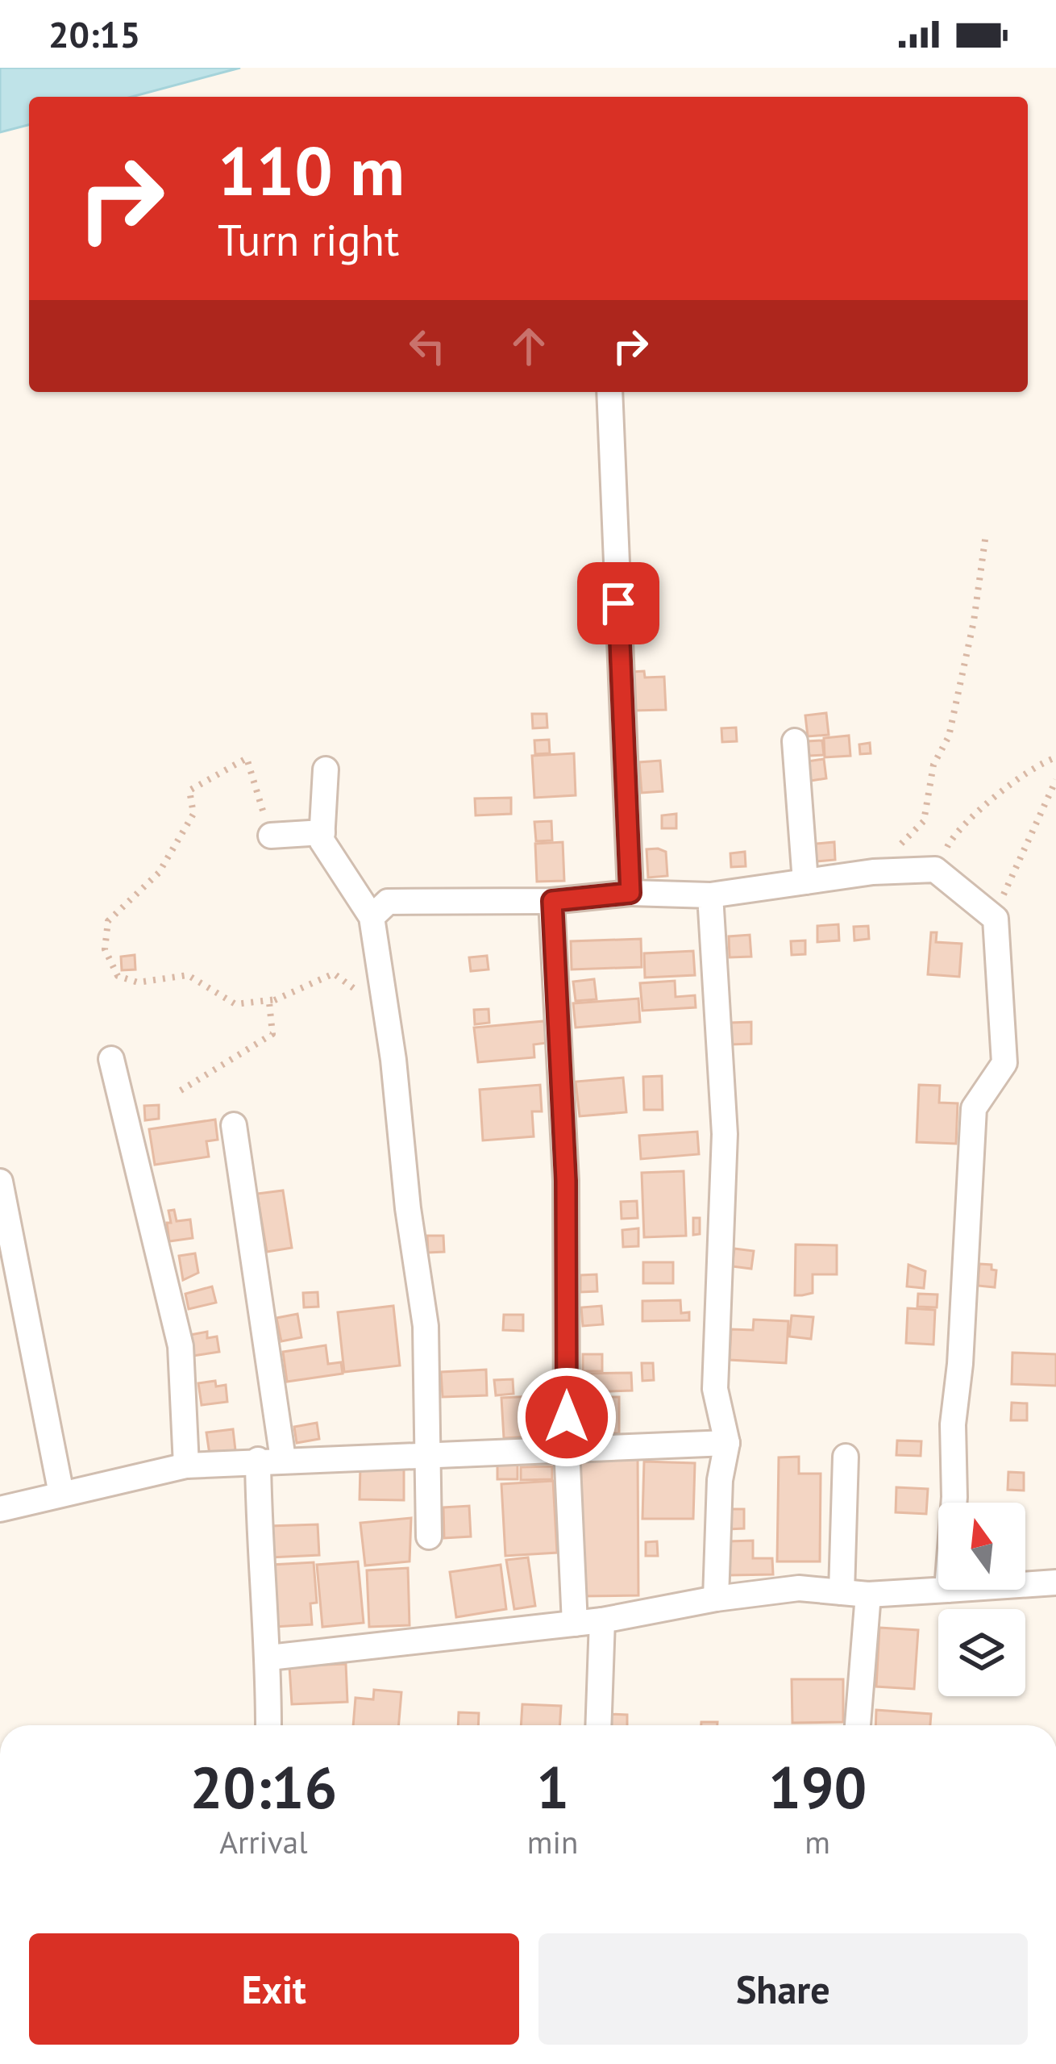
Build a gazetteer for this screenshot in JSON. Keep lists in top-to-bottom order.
{
  "north": "top",
  "page": {
    "status": "20:15",
    "turn": ["110 m", "Turn right"],
    "eta": [
      "20:16",
      "Arrival",
      "1",
      "min",
      "190",
      "m"
    ],
    "buttons": ["Exit", "Share"]
  }
}
